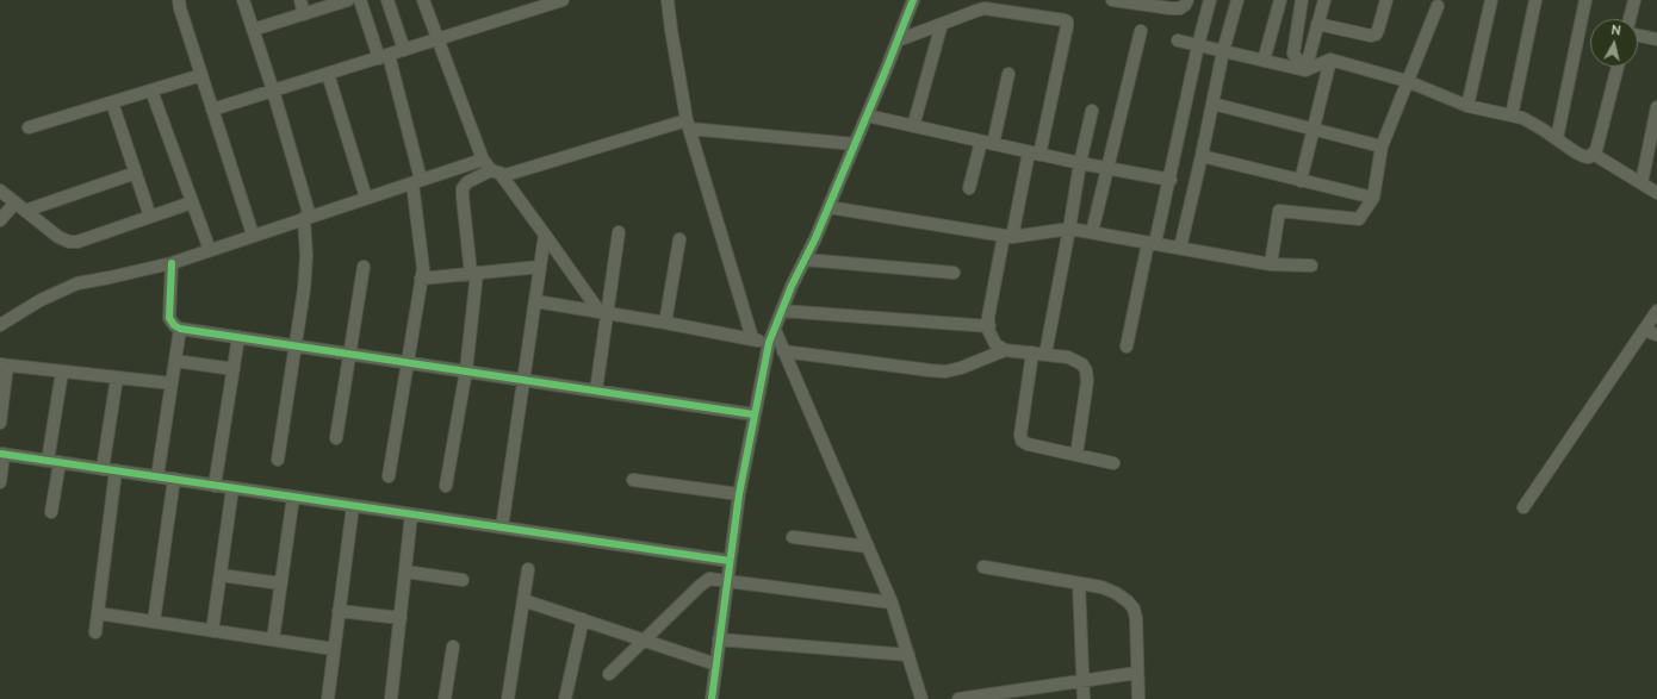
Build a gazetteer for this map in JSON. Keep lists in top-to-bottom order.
{
  "north": "top"
}
